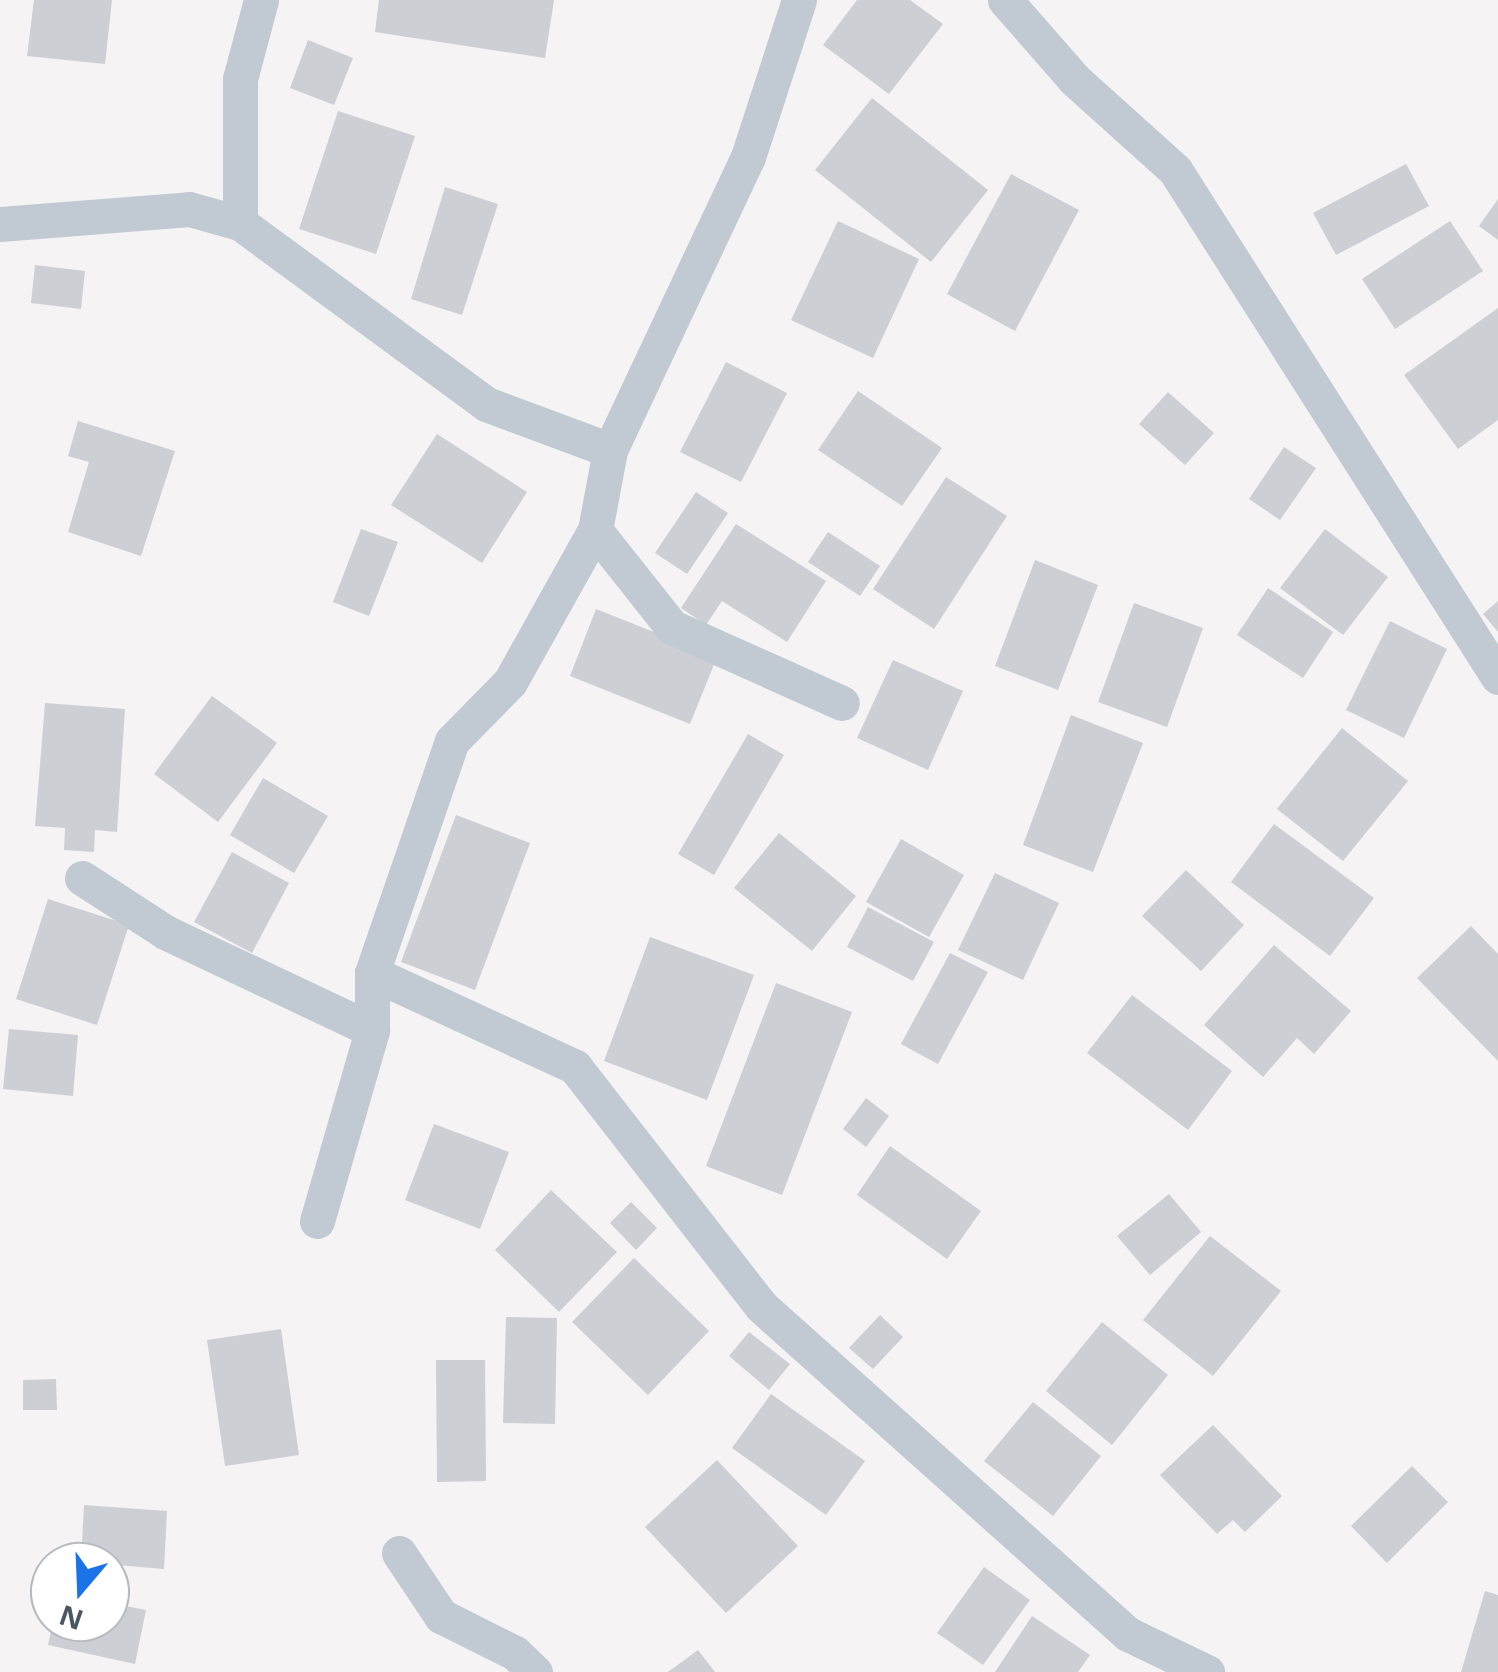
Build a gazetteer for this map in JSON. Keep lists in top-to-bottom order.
{
  "north": "bottom"
}
